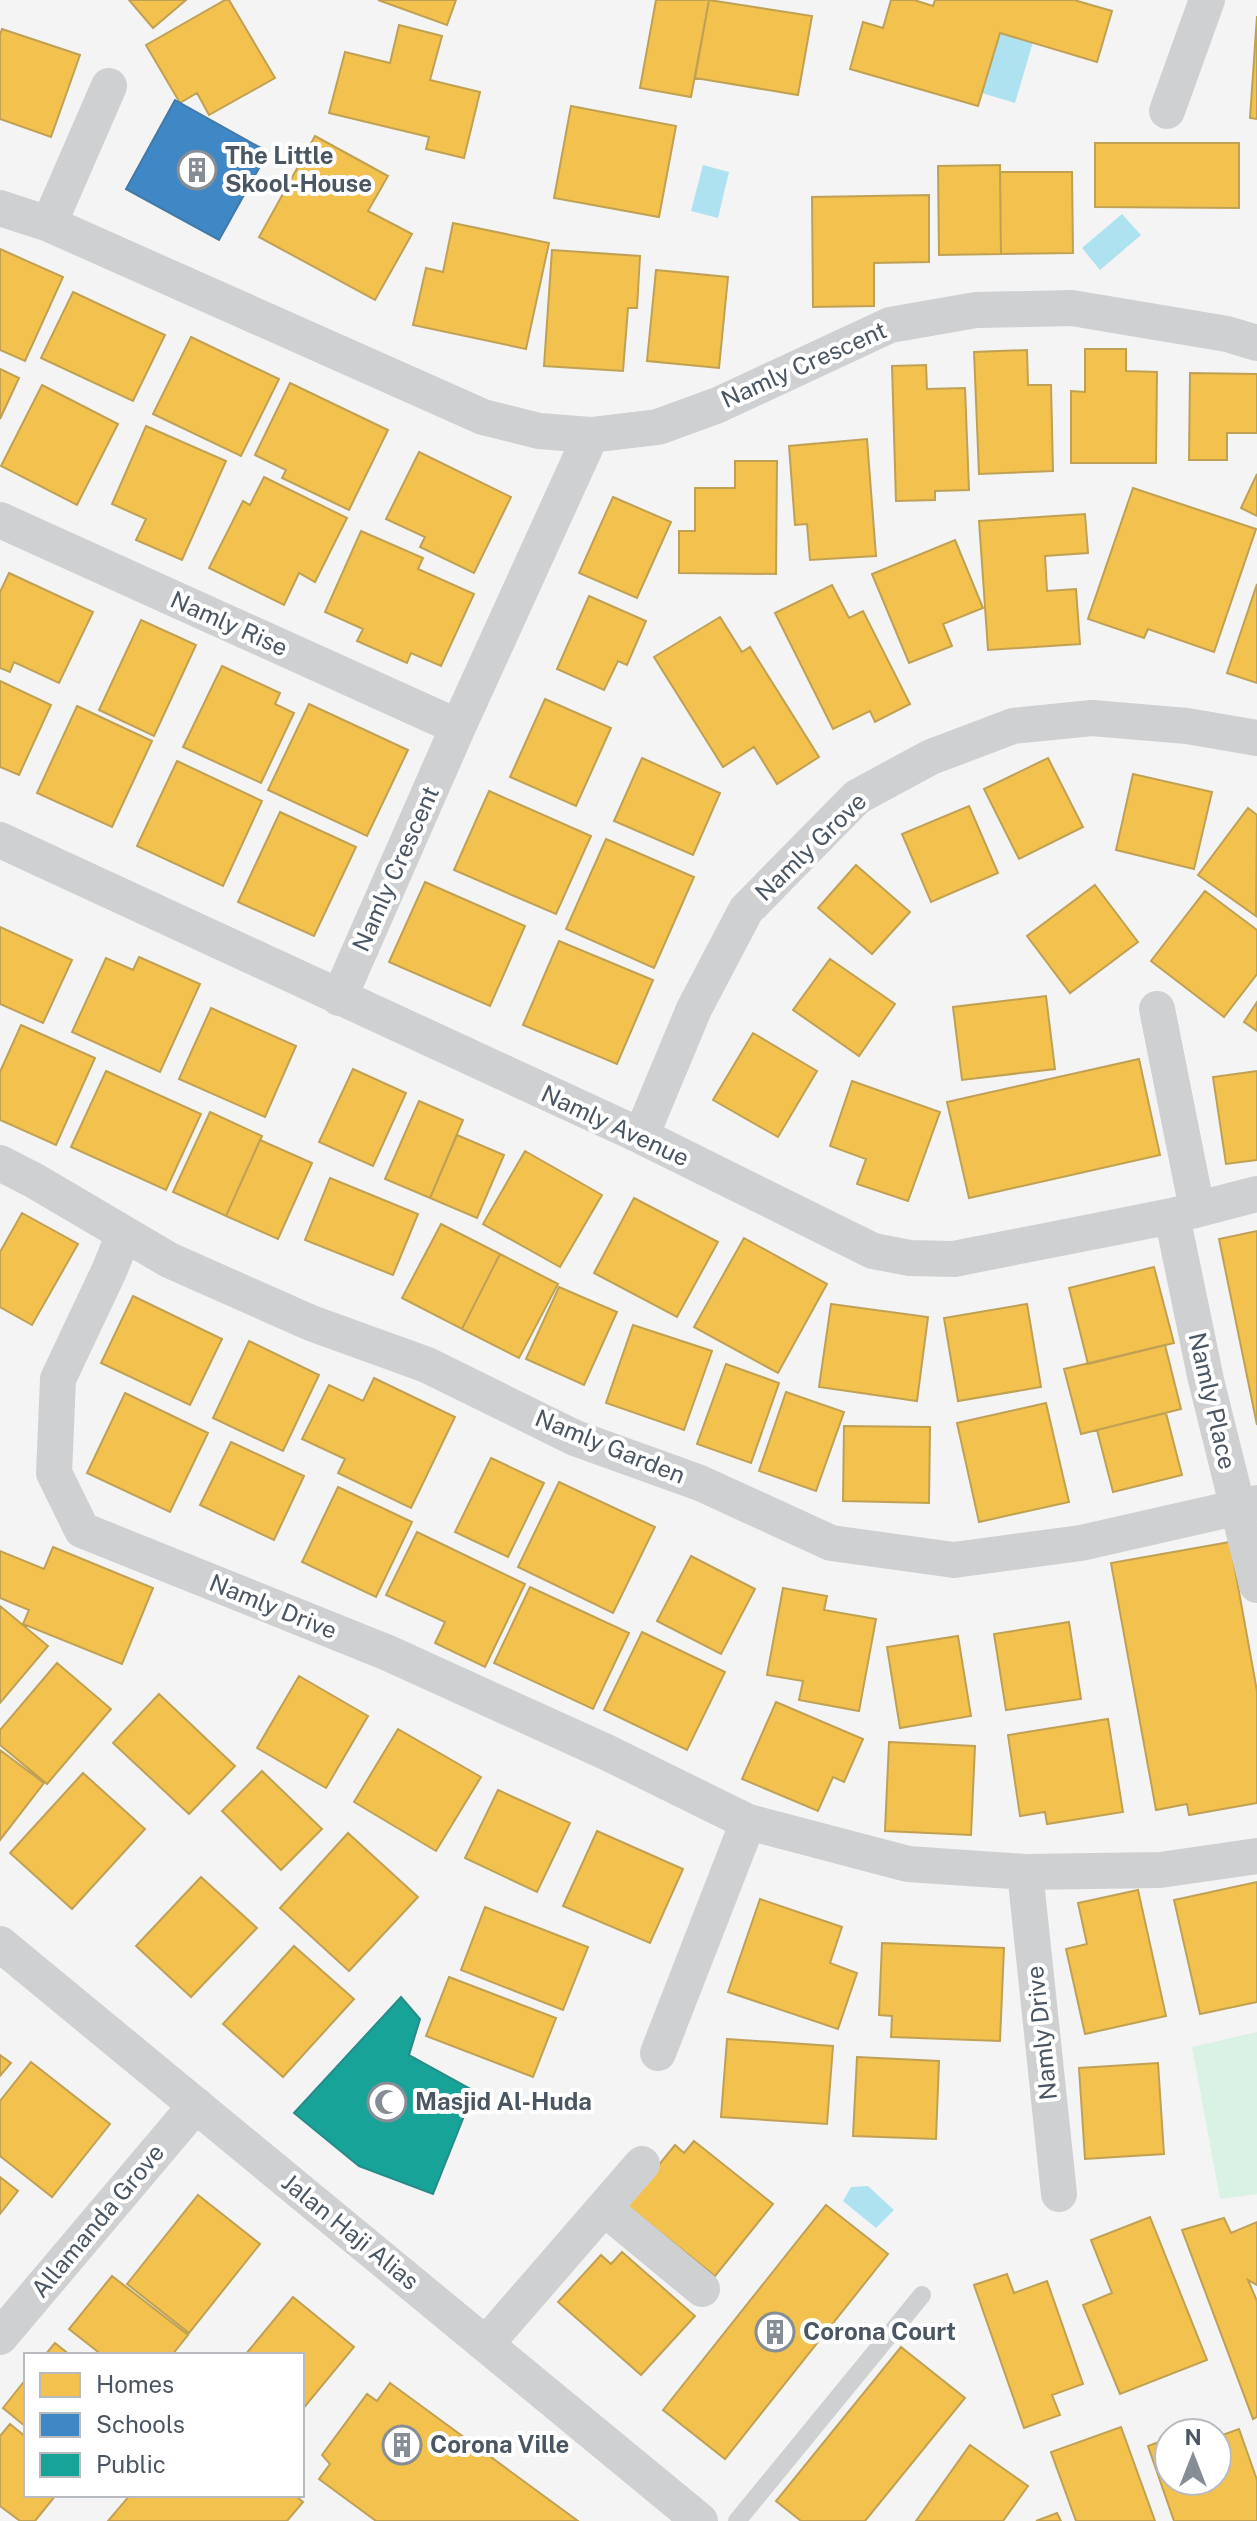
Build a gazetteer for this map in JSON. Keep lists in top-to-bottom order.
{
  "streets": {
    "street": [
      "Namly Crescent",
      "Namly Rise",
      "Namly Grove",
      "Namly Avenue",
      "Namly Place",
      "Namly Garden",
      "Namly Drive",
      "Allamanda Grove",
      "Jalan Haji Alias"
    ]
  },
  "crossings": [
    ["Namly Crescent", "Namly Rise"],
    ["Namly Crescent", "Namly Avenue"],
    ["Namly Grove", "Namly Avenue"],
    ["Namly Avenue", "Namly Place"],
    ["Namly Place", "Namly Garden"],
    ["Namly Garden", "Namly Drive"],
    ["Allamanda Grove", "Jalan Haji Alias"]
  ],
  "places": {
    "building": ["The Little Skool-House", "Corona Court", "Corona Ville"],
    "mosque": ["Masjid Al-Huda"]
  },
  "legend": ["Homes", "Schools", "Public"],
  "north": "top"
}
